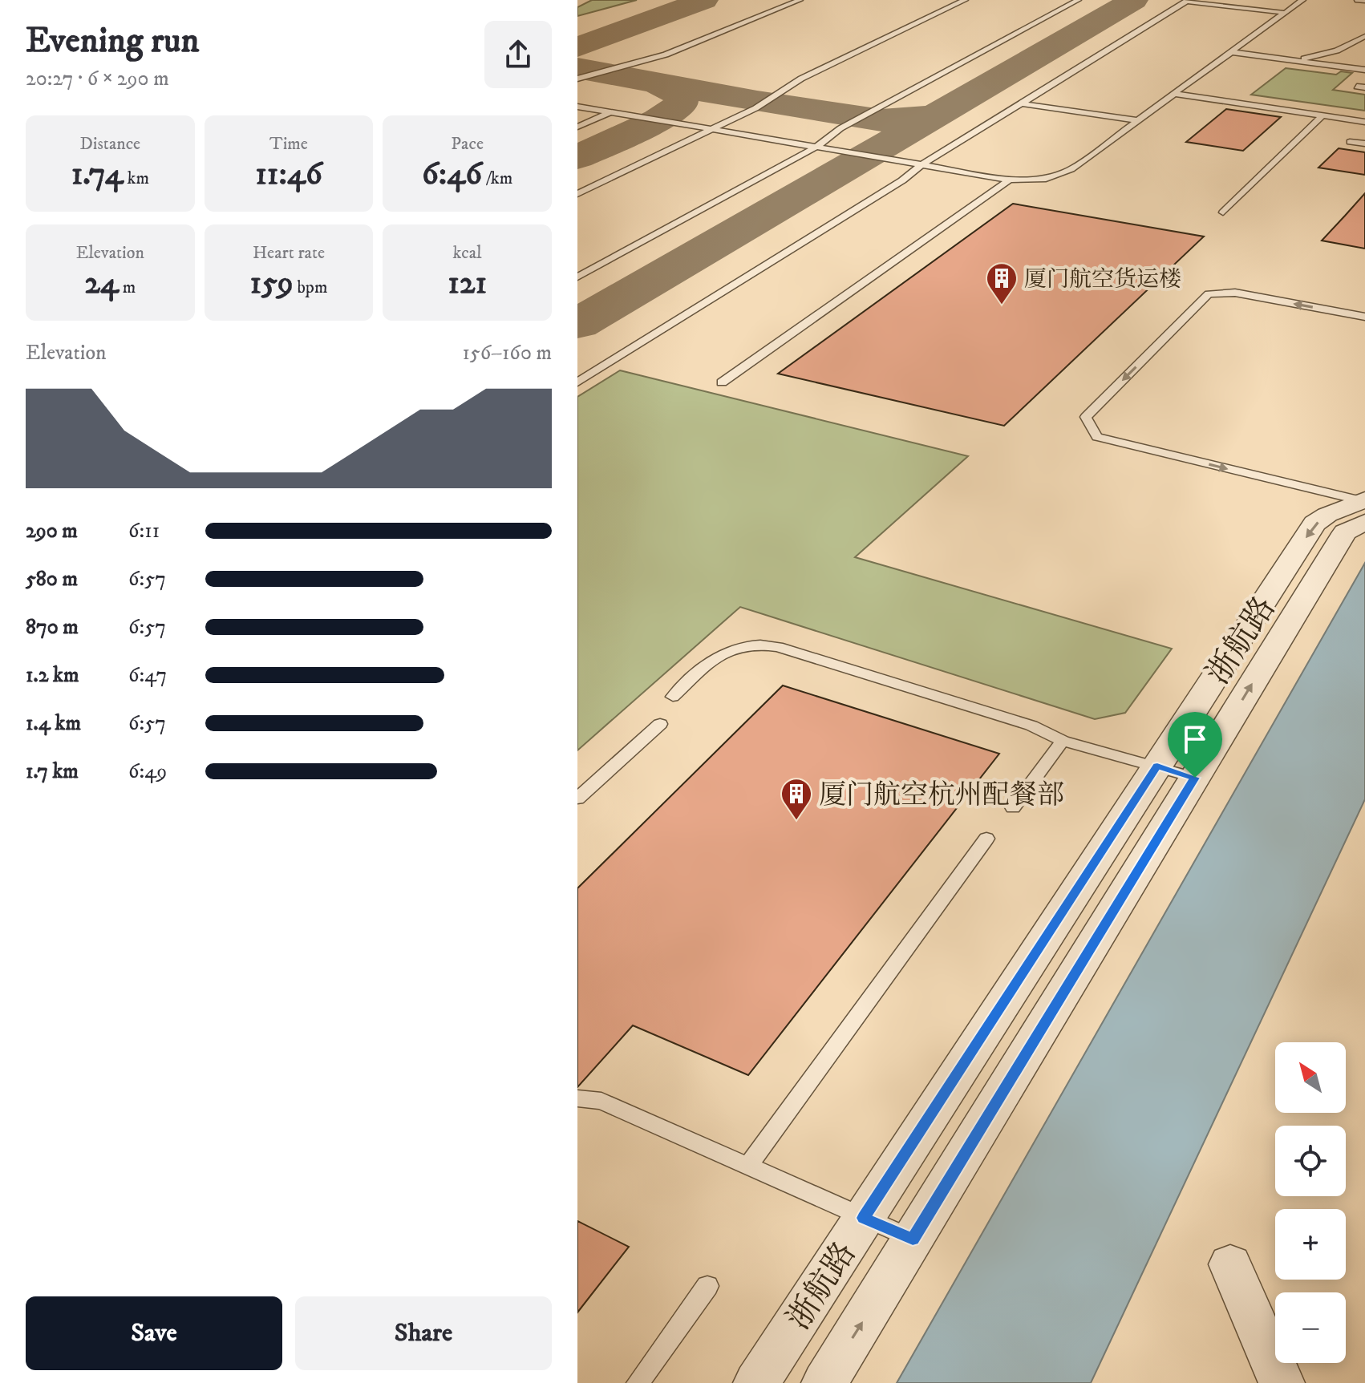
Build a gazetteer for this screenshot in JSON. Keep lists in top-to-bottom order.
{
  "streets": {
    "street": ["浙航路"]
  },
  "places": {
    "building": ["厦门航空货运楼", "厦门航空杭州配餐部"]
  },
  "north": "top left",
  "page": {
    "heading": ["Evening run", "20:27 · 6 × 290 m"],
    "stats": [
      ["Distance", "1.74 km"],
      ["Time", "11:46"],
      ["Pace", "6:46 /km"],
      ["Elevation", "24 m"],
      ["Heart rate", "159 bpm"],
      ["kcal", "121"]
    ],
    "chart": ["Elevation", "156–160 m"],
    "list": [
      {
        "name": "290 m",
        "note": "6:11"
      },
      {
        "name": "580 m",
        "note": "6:57"
      },
      {
        "name": "870 m",
        "note": "6:57"
      },
      {
        "name": "1.2 km",
        "note": "6:47"
      },
      {
        "name": "1.4 km",
        "note": "6:57"
      },
      {
        "name": "1.7 km",
        "note": "6:49"
      }
    ],
    "map_buttons": ["+", "−"],
    "buttons": ["Save", "Share"]
  }
}
